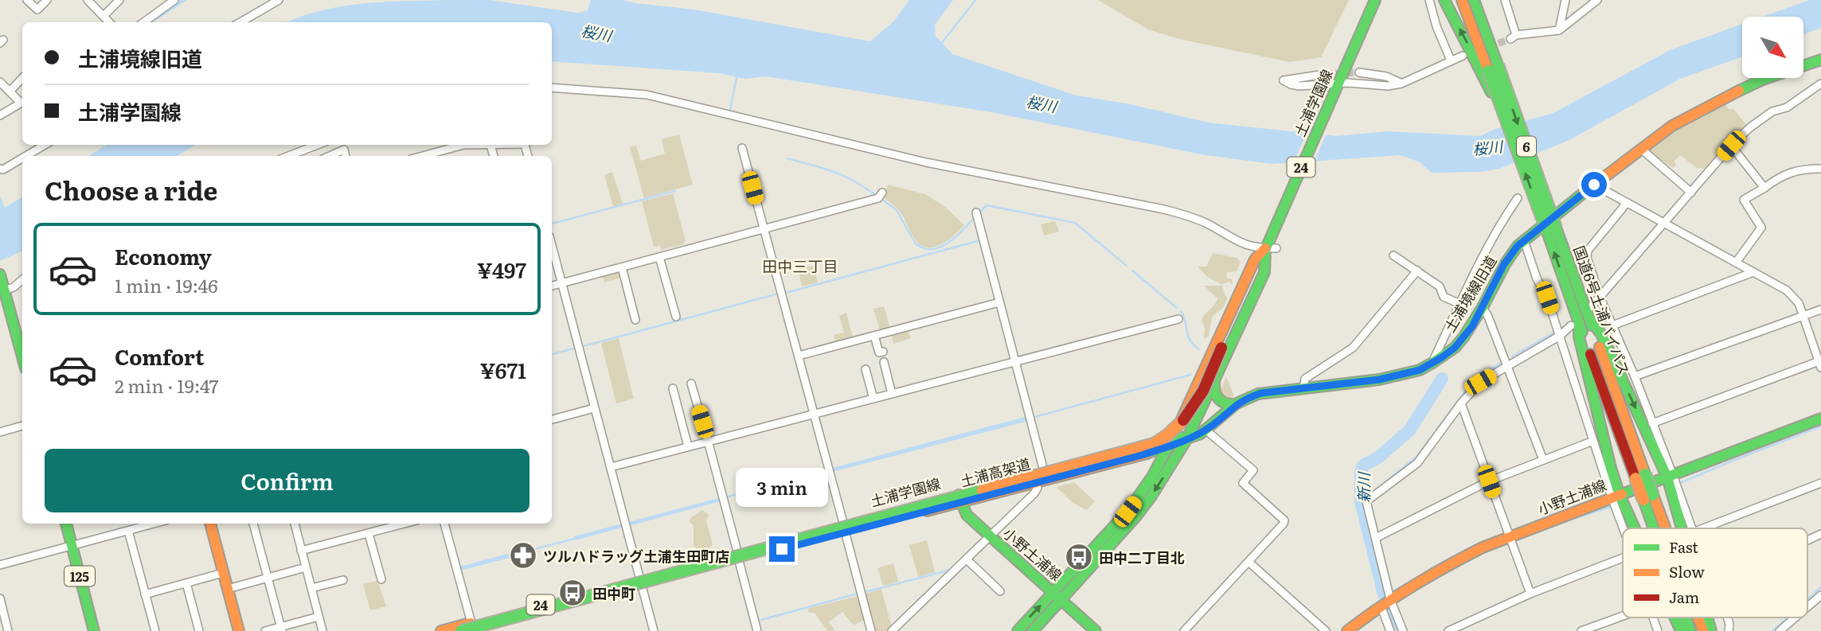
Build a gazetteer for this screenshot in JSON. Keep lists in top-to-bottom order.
{
  "streets": {
    "main road": [
      "土浦学園線",
      "6",
      "24",
      "土浦境線旧道",
      "国道6号土浦バイパス",
      "土浦高架道",
      "小野土浦線",
      "125"
    ]
  },
  "crossings": [
    ["土浦学園線", "土浦境線旧道"],
    ["土浦学園線", "土浦高架道"],
    ["土浦学園線", "小野土浦線"]
  ],
  "districts": ["田中三丁目"],
  "water": ["桜川", "新川"],
  "places": {
    "pharmacy": ["ツルハドラッグ土浦生田町店"],
    "bus stop": ["田中二丁目北", "田中町"]
  },
  "legend": ["Fast", "Slow", "Jam"],
  "north": "bottom right",
  "page": {
    "banner": ["土浦境線旧道", "土浦学園線"],
    "heading": "Choose a ride",
    "list": [
      {
        "name": "Economy",
        "note": "1 min · 19:46",
        "value": "¥497"
      },
      {
        "name": "Comfort",
        "note": "2 min · 19:47",
        "value": "¥671"
      }
    ],
    "buttons": "Confirm",
    "bubble": "3 min"
  }
}
